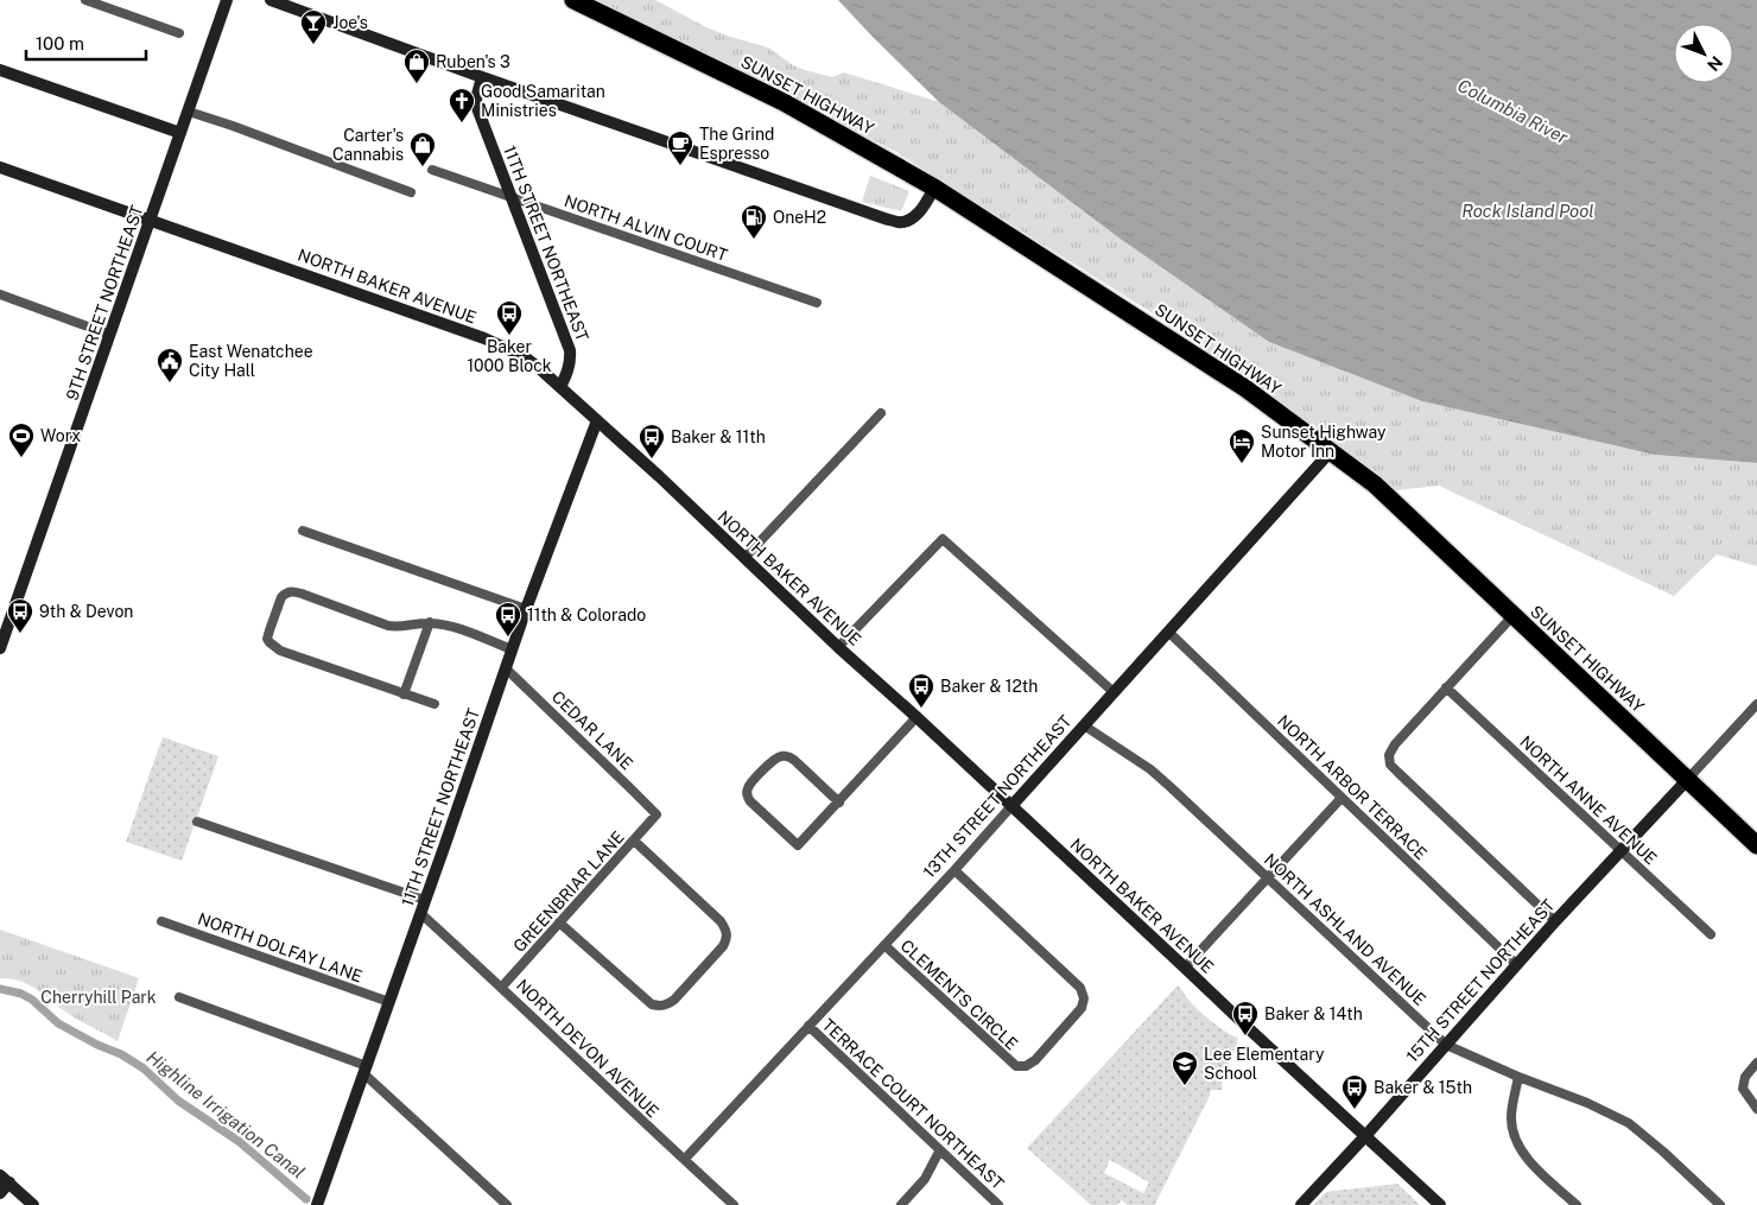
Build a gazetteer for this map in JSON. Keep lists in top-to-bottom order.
{
  "streets": {
    "highway": ["SUNSET HIGHWAY"],
    "main road": [
      "11TH STREET NORTHEAST",
      "NORTH BAKER AVENUE",
      "9TH STREET NORTHEAST",
      "13TH STREET NORTHEAST",
      "15TH STREET NORTHEAST"
    ],
    "street": [
      "NORTH ALVIN COURT",
      "CEDAR LANE",
      "NORTH ARBOR TERRACE",
      "NORTH ANNE AVENUE",
      "GREENBRIAR LANE",
      "NORTH ASHLAND AVENUE",
      "NORTH DOLFAY LANE",
      "CLEMENTS CIRCLE",
      "NORTH DEVON AVENUE",
      "TERRACE COURT NORTHEAST"
    ]
  },
  "crossings": [
    ["SUNSET HIGHWAY", "13TH STREET NORTHEAST"],
    ["SUNSET HIGHWAY", "15TH STREET NORTHEAST"],
    ["NORTH ALVIN COURT", "11TH STREET NORTHEAST"],
    ["11TH STREET NORTHEAST", "NORTH BAKER AVENUE"],
    ["11TH STREET NORTHEAST", "CEDAR LANE"],
    ["11TH STREET NORTHEAST", "NORTH DOLFAY LANE"],
    ["11TH STREET NORTHEAST", "NORTH DEVON AVENUE"],
    ["NORTH BAKER AVENUE", "9TH STREET NORTHEAST"],
    ["NORTH BAKER AVENUE", "13TH STREET NORTHEAST"],
    ["NORTH BAKER AVENUE", "15TH STREET NORTHEAST"],
    ["CEDAR LANE", "GREENBRIAR LANE"],
    ["NORTH ARBOR TERRACE", "13TH STREET NORTHEAST"],
    ["NORTH ARBOR TERRACE", "15TH STREET NORTHEAST"],
    ["13TH STREET NORTHEAST", "NORTH ASHLAND AVENUE"],
    ["13TH STREET NORTHEAST", "CLEMENTS CIRCLE"],
    ["13TH STREET NORTHEAST", "NORTH DEVON AVENUE"],
    ["13TH STREET NORTHEAST", "TERRACE COURT NORTHEAST"],
    ["NORTH ANNE AVENUE", "15TH STREET NORTHEAST"],
    ["GREENBRIAR LANE", "NORTH DEVON AVENUE"],
    ["NORTH ASHLAND AVENUE", "15TH STREET NORTHEAST"]
  ],
  "water": ["Columbia River", "Rock Island Pool", "Highline Irrigation Canal"],
  "parks": ["Cherryhill Park"],
  "places": {
    "bar": ["Joe's"],
    "shop": ["Ruben's 3", "Carter's Cannabis"],
    "church": ["Good Samaritan Ministries"],
    "cafe": ["The Grind Espresso"],
    "fuel station": ["OneH2"],
    "bus stop": [
      "Baker 1000 Block",
      "Baker & 11th",
      "9th & Devon",
      "11th & Colorado",
      "Baker & 12th",
      "Baker & 14th",
      "Baker & 15th"
    ],
    "public building": ["East Wenatchee City Hall"],
    "sports": ["Worx"],
    "hotel": ["Sunset Highway Motor Inn"],
    "school or university": ["Lee Elementary School"]
  },
  "scale_bar": "100 m",
  "north": "bottom right"
}
